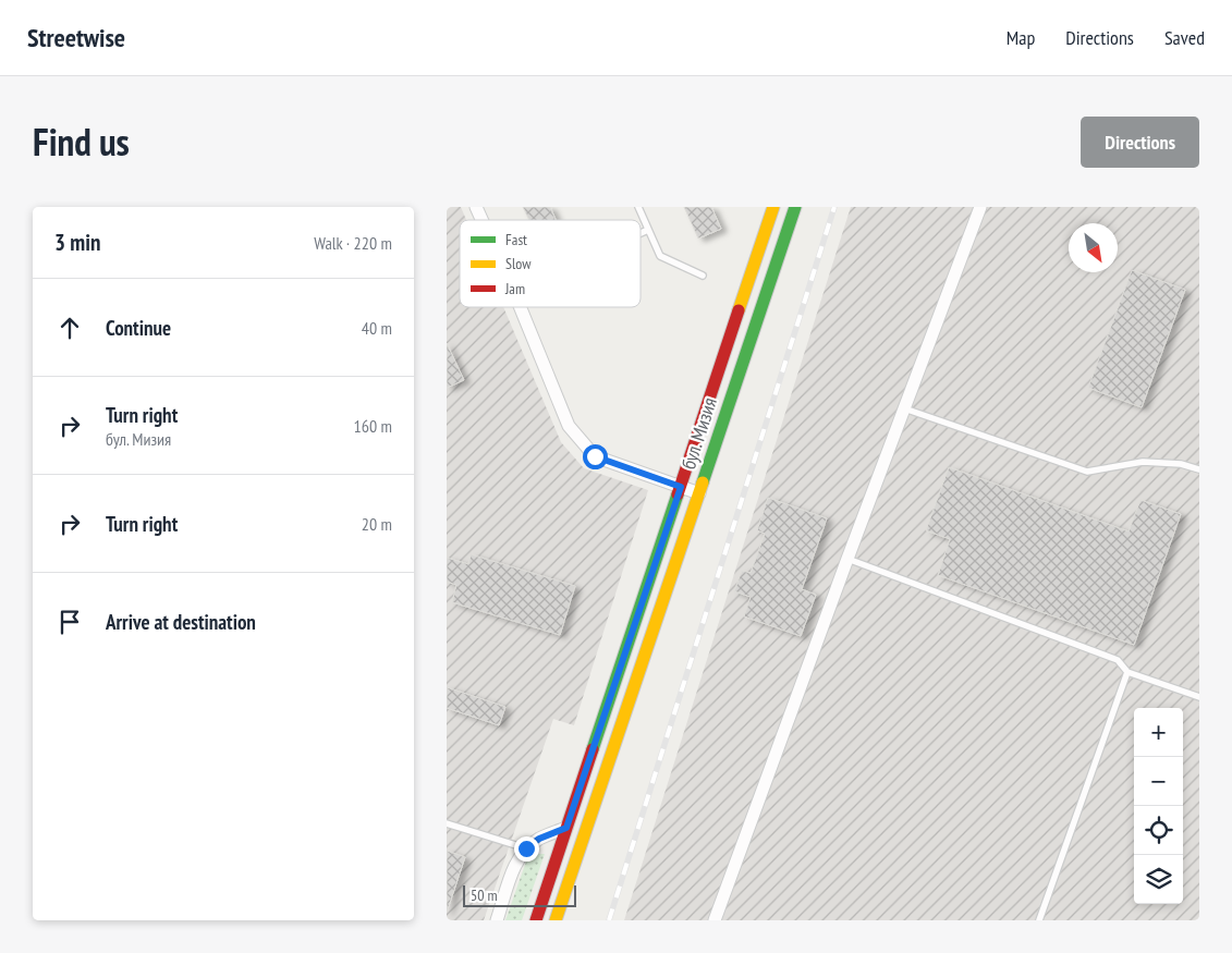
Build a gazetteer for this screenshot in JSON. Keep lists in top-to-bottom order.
{
  "streets": {
    "street": ["бул. Мизия"]
  },
  "legend": ["Fast", "Slow", "Jam"],
  "scale_bar": "50 m",
  "north": "bottom right",
  "page": {
    "header": "Streetwise",
    "nav": ["Map", "Directions", "Saved"],
    "title": "Find us",
    "buttons": "Directions",
    "heading": ["3 min", "Walk · 220 m"],
    "list": [
      ["Continue", "40 m"],
      ["Turn right", "бул. Мизия", "160 m"],
      ["Turn right", "20 m"],
      "Arrive at destination"
    ],
    "map_buttons": ["+", "−"],
    "scale": "50 m"
  }
}
